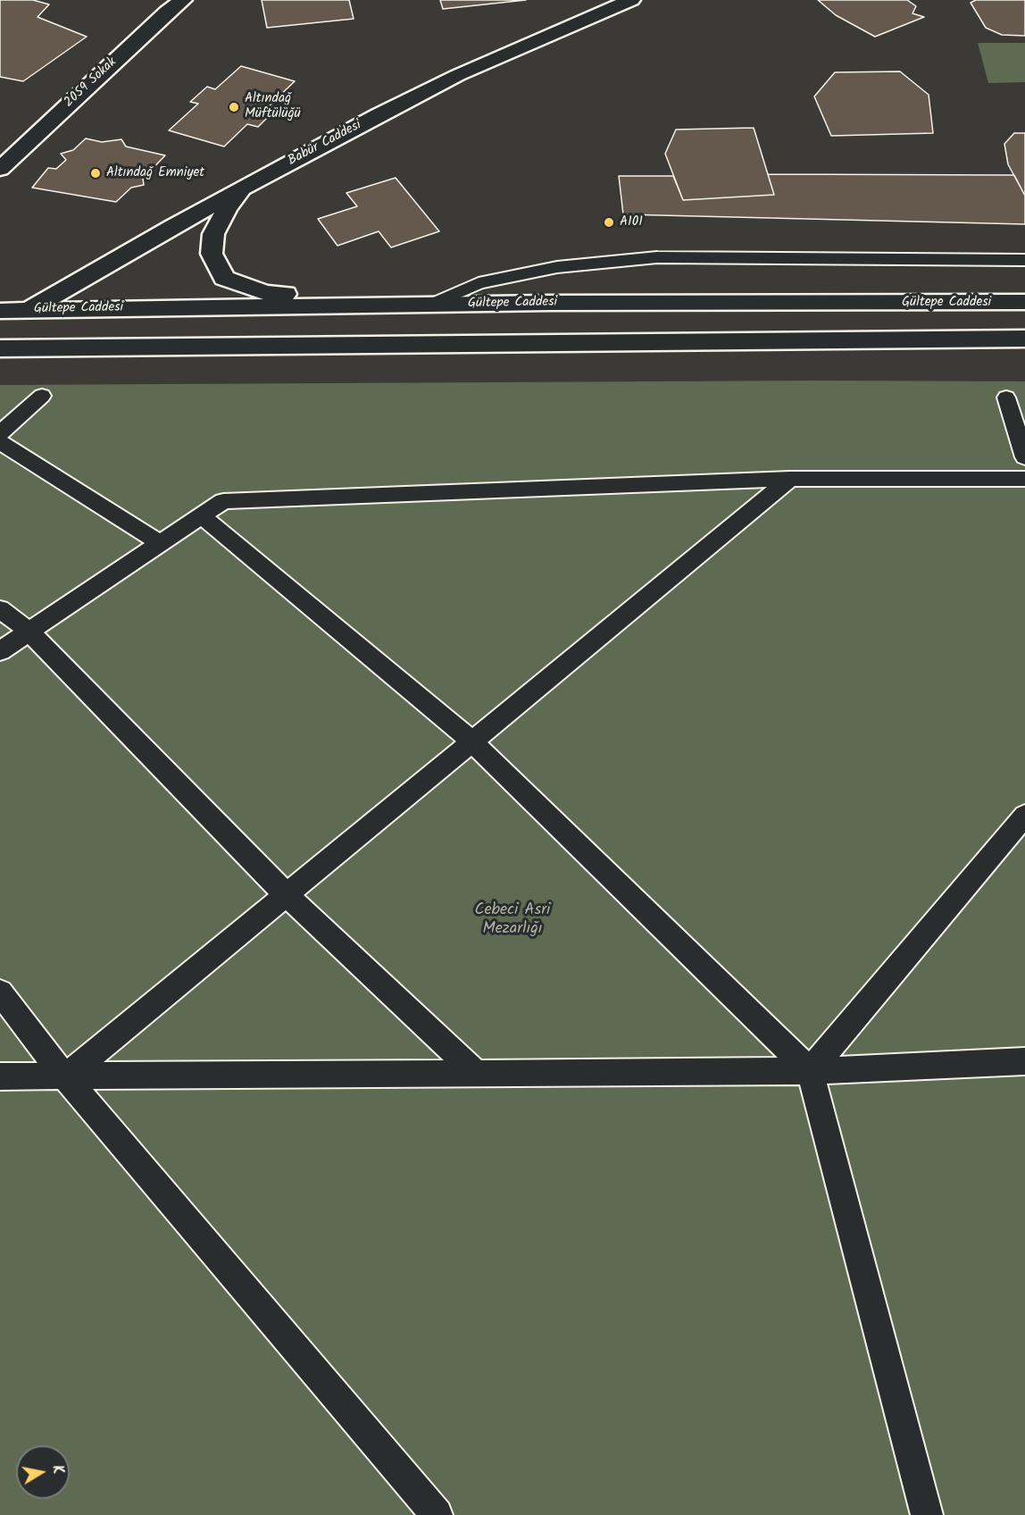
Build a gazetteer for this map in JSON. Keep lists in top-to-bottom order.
{
  "streets": {
    "main road": ["2059 Sokak", "Babür Caddesi", "Gültepe Caddesi"]
  },
  "crossings": [
    ["Babür Caddesi", "Gültepe Caddesi"]
  ],
  "parks": ["Cebeci Asri Mezarlığı"],
  "places": ["Altındağ Müftülüğü", "Altındağ Emniyet", "A101"],
  "north": "right"
}
